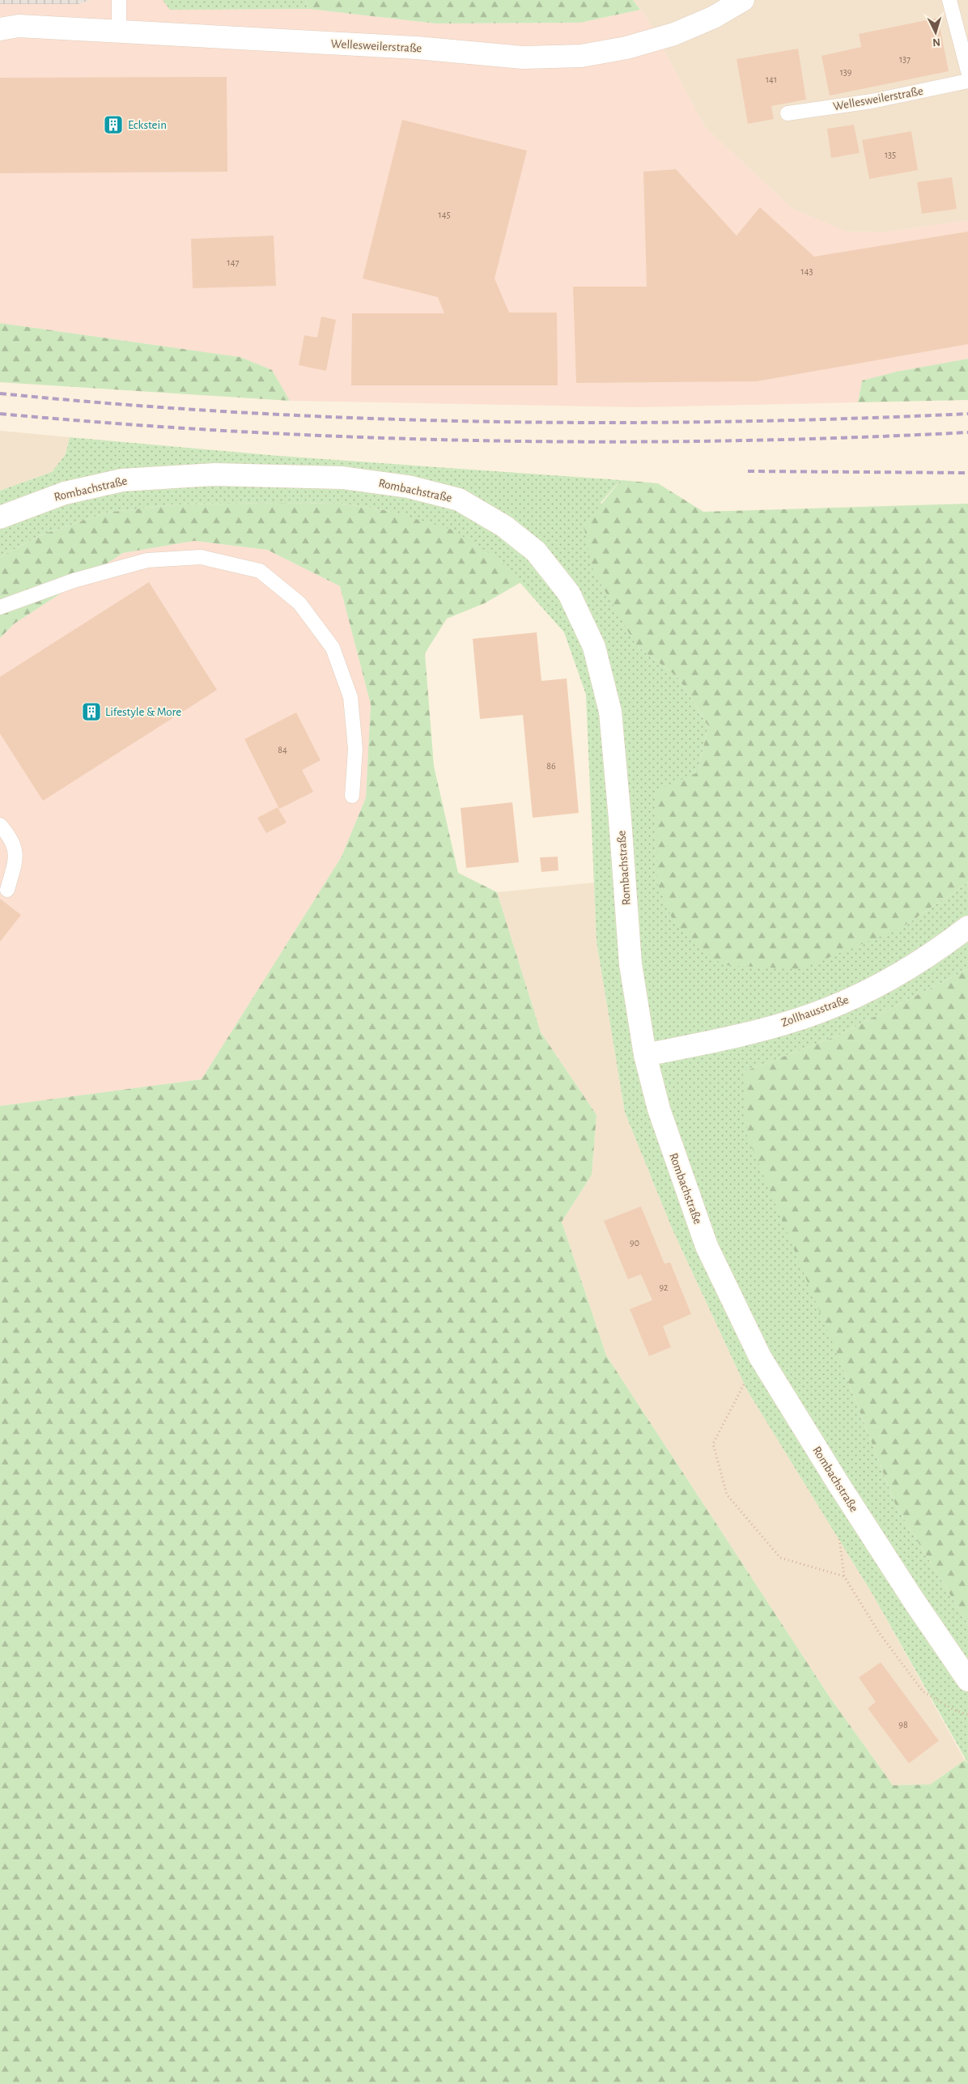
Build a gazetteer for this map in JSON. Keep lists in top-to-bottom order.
{
  "streets": {
    "main road": ["Wellesweilerstraße", "Rombachstraße", "Zollhausstraße"]
  },
  "crossings": [
    ["Rombachstraße", "Zollhausstraße"]
  ],
  "places": {
    "building": ["Eckstein", "Lifestyle & More"]
  },
  "house_numbers": [
    "137",
    "139",
    "141",
    "135",
    "145",
    "147",
    "143",
    "84",
    "86",
    "90",
    "92",
    "98"
  ],
  "north": "bottom"
}
